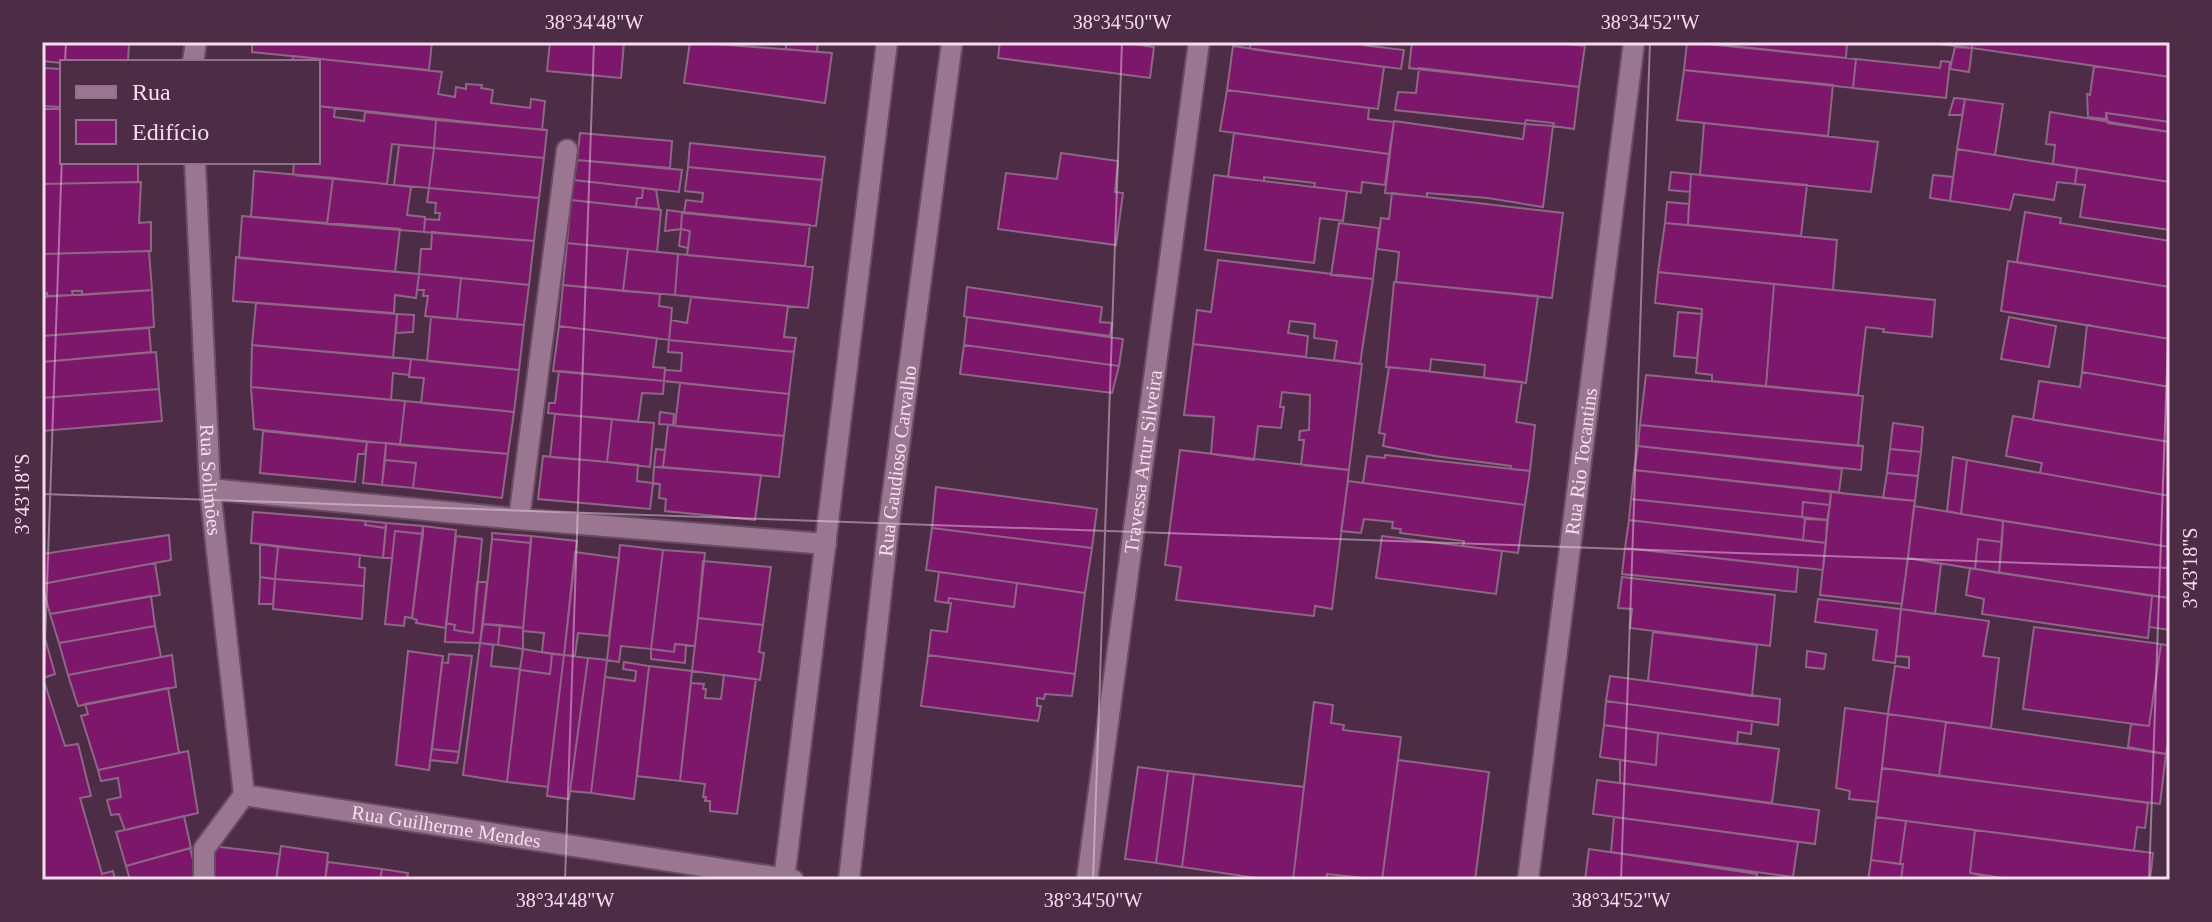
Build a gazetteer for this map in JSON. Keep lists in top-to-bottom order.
{
  "streets": {
    "street": [
      "Rua Gaudioso Carvalho",
      "Travessa Artur Silveira",
      "Rua Rio Tocantins",
      "Rua Solimões",
      "Rua Guilherme Mendes"
    ]
  },
  "crossings": [
    ["Rua Solimões", "Rua Guilherme Mendes"]
  ],
  "legend": ["Rua", "Edifício"],
  "coordinates": [
    "38°34'48\"W",
    "38°34'50\"W",
    "38°34'52\"W",
    "3°43'18\"S"
  ]
}
